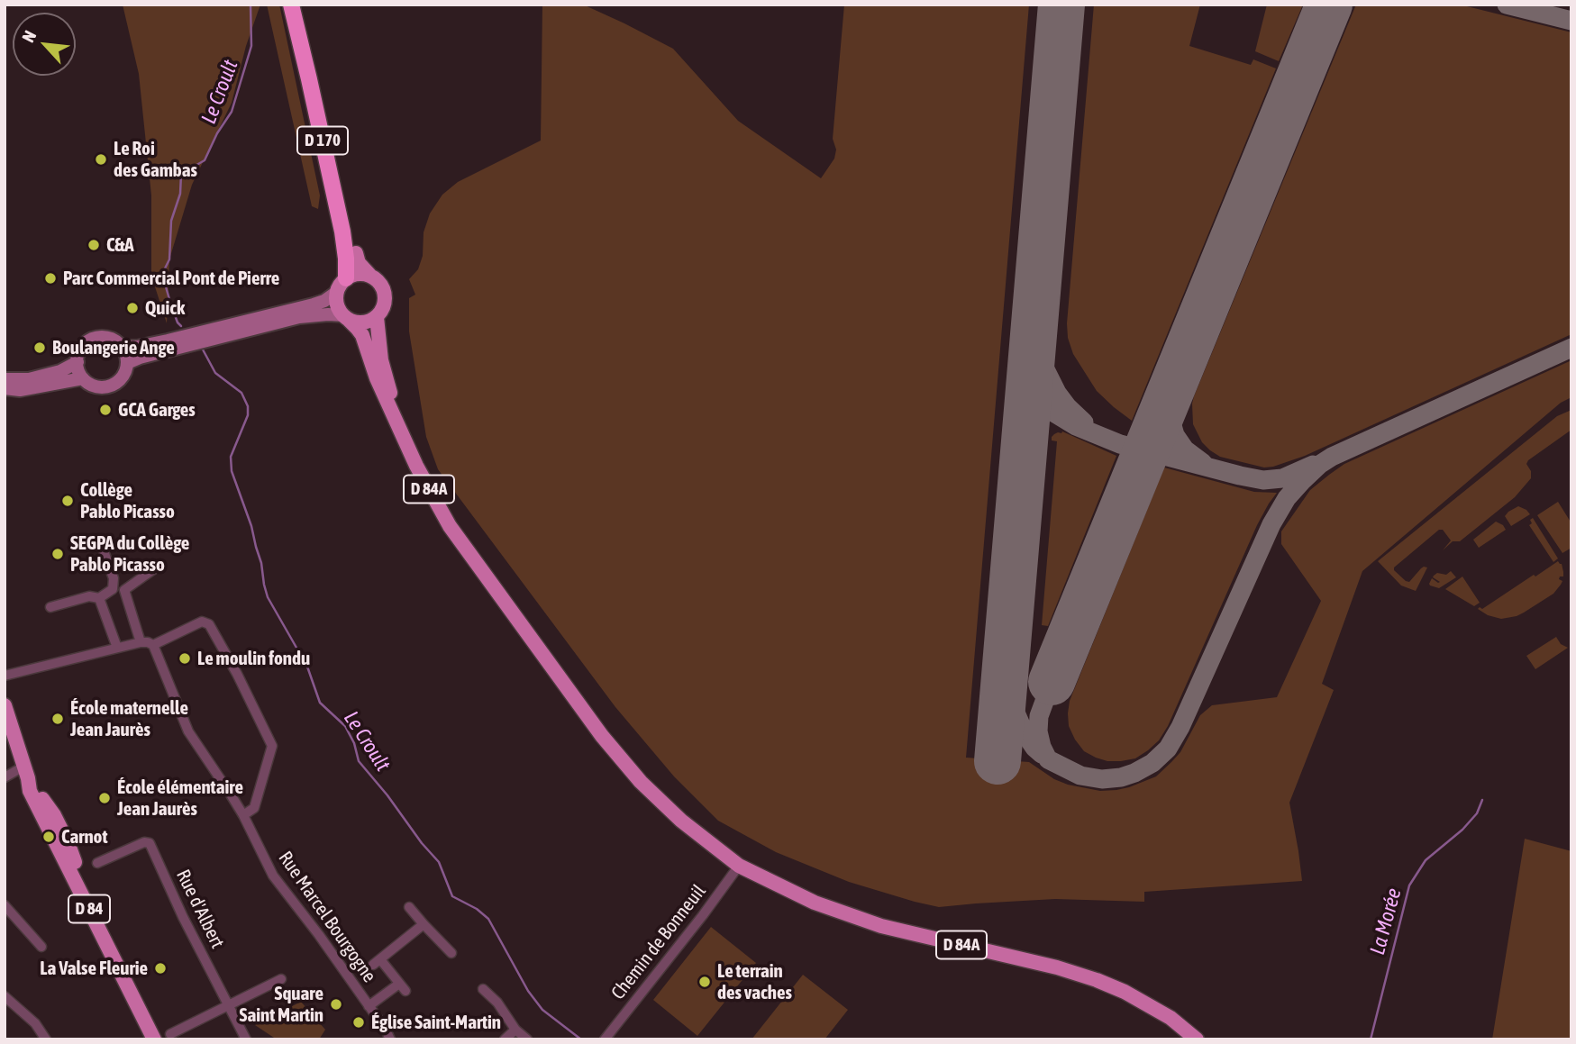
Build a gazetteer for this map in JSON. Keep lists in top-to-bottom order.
{
  "streets": {
    "highway": ["D 170"],
    "main road": ["D 84A", "D 84"],
    "street": ["Rue d'Albert", "Rue Marcel Bourgogne", "Chemin de Bonneuil"]
  },
  "crossings": [
    ["D 170", "D 84A"],
    ["D 84A", "Chemin de Bonneuil"]
  ],
  "water": ["Le Croult", "La Morée"],
  "places": [
    "Le Roi des Gambas",
    "C&A",
    "Parc Commercial Pont de Pierre",
    "Quick",
    "Boulangerie Ange",
    "GCA Garges",
    "Collège Pablo Picasso",
    "SEGPA du Collège Pablo Picasso",
    "Le moulin fondu",
    "École maternelle Jean Jaurès",
    "École élémentaire Jean Jaurès",
    "Carnot",
    "La Valse Fleurie",
    "Le terrain des vaches",
    "Square Saint Martin",
    "Église Saint-Martin"
  ],
  "north": "top left"
}
